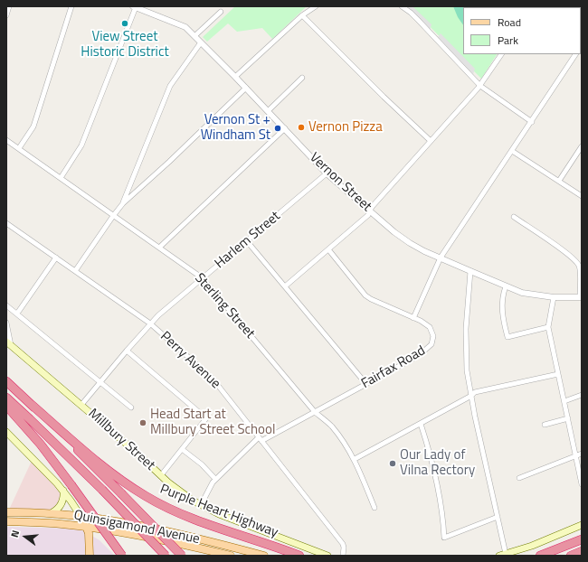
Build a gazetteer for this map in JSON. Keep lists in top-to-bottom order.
{
  "streets": {
    "highway": ["Purple Heart Highway"],
    "main road": ["Millbury Street", "Quinsigamond Avenue"],
    "street": [
      "Vernon Street",
      "Harlem Street",
      "Sterling Street",
      "Perry Avenue",
      "Fairfax Road"
    ]
  },
  "crossings": [
    ["Vernon Street", "Harlem Street"],
    ["Harlem Street", "Sterling Street"],
    ["Harlem Street", "Perry Avenue"],
    ["Harlem Street", "Millbury Street"],
    ["Sterling Street", "Fairfax Road"],
    ["Perry Avenue", "Fairfax Road"],
    ["Fairfax Road", "Millbury Street"]
  ],
  "places": [
    "View Street Historic District",
    "Vernon Pizza",
    "Vernon St + Windham St",
    "Head Start at Millbury Street School",
    "Our Lady of Vilna Rectory"
  ],
  "legend": ["Road", "Park"],
  "north": "left"
}
